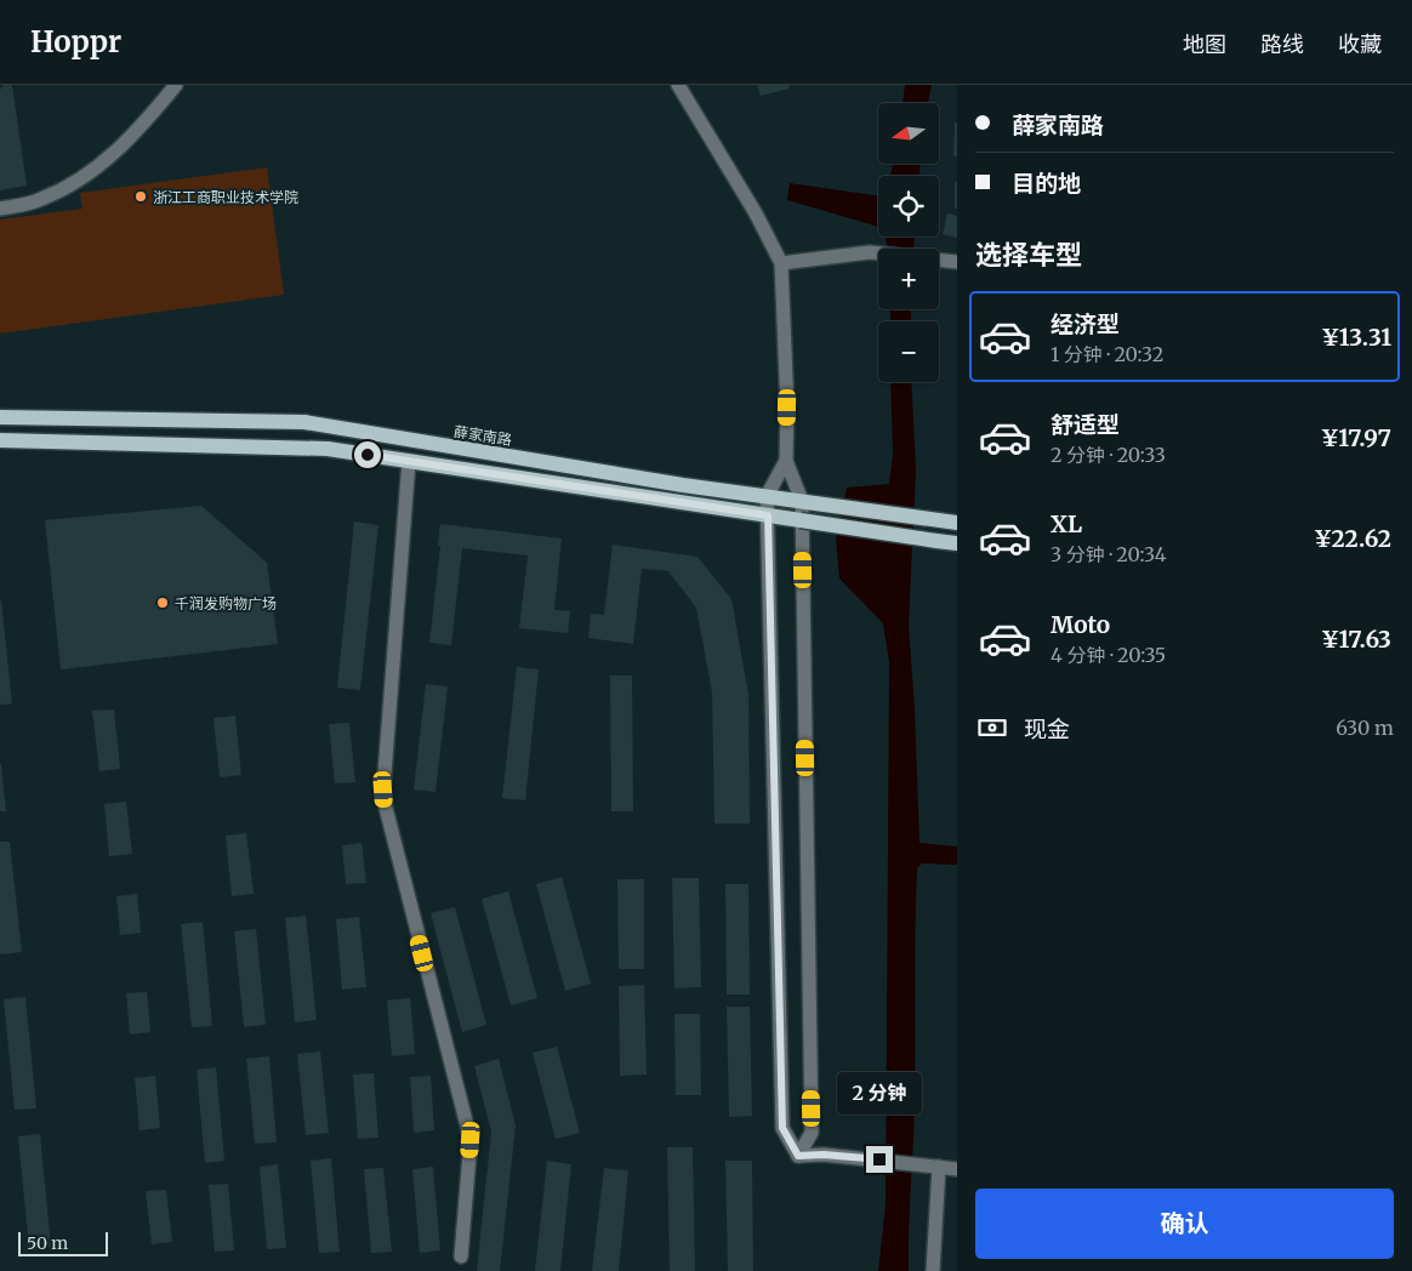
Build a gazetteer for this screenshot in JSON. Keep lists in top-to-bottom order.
{
  "streets": {
    "main road": ["薛家南路"]
  },
  "places": ["浙江工商职业技术学院", "千润发购物广场"],
  "scale_bar": "50 m",
  "north": "left",
  "page": {
    "header": "Hoppr",
    "nav": ["地图", "路线", "收藏"],
    "banner": ["薛家南路", "目的地"],
    "map_buttons": ["+", "−"],
    "heading": "选择车型",
    "list": [
      {
        "name": "经济型",
        "note": "1 分钟 · 20:32",
        "value": "¥13.31"
      },
      {
        "name": "舒适型",
        "note": "2 分钟 · 20:33",
        "value": "¥17.97"
      },
      {
        "name": "XL",
        "note": "3 分钟 · 20:34",
        "value": "¥22.62"
      },
      {
        "name": "Moto",
        "note": "4 分钟 · 20:35",
        "value": "¥17.63"
      }
    ],
    "pay": ["现金", "630 m"],
    "bubble": "2 分钟",
    "buttons": "确认",
    "scale": "50 m"
  }
}
